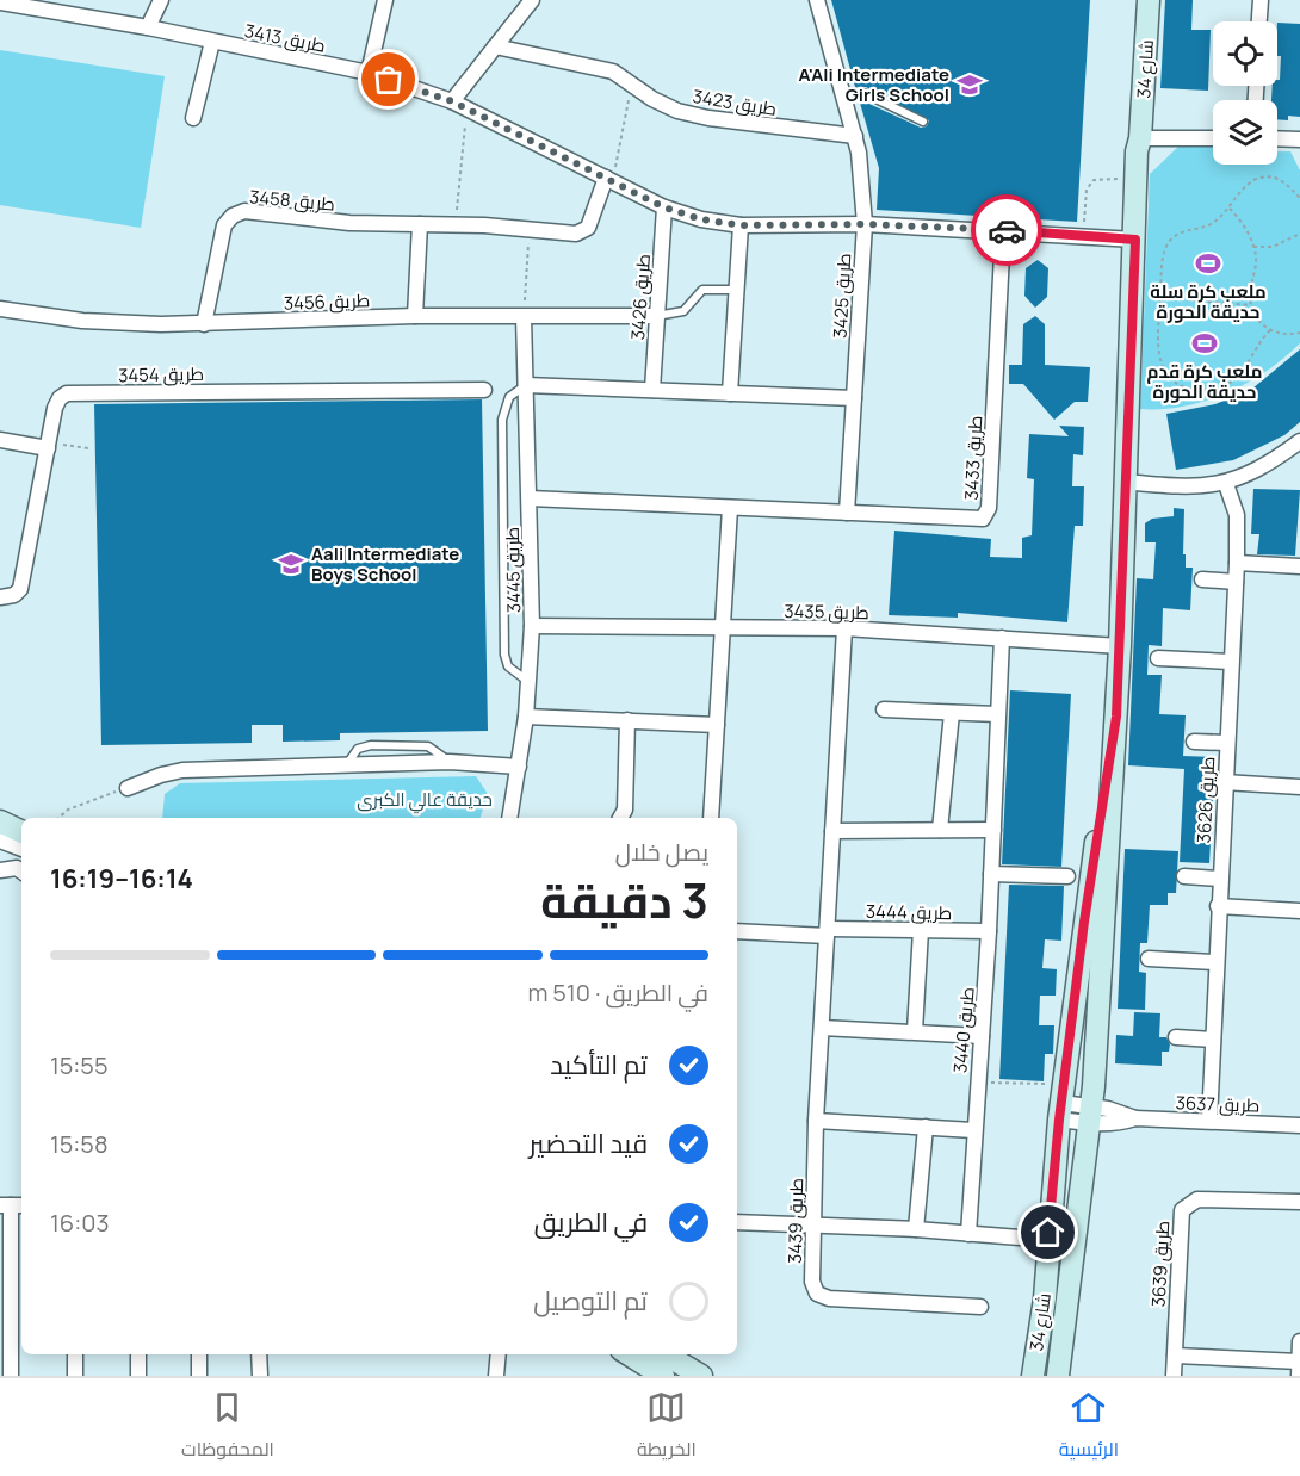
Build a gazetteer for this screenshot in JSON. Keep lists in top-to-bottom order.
{
  "streets": {
    "street": [
      "طريق 3413",
      "شارع 34",
      "طريق 3423",
      "طريق 3458",
      "طريق 3425",
      "طريق 3426",
      "طريق 3456",
      "طريق 3454",
      "طريق 3433",
      "طريق 3445",
      "طريق 3435",
      "طريق 3626",
      "طريق 3444",
      "طريق 3440",
      "طريق 3637",
      "طريق 3439",
      "طريق 3639"
    ]
  },
  "crossings": [
    ["طريق 3413", "شارع 34"],
    ["طريق 3413", "طريق 3458"],
    ["طريق 3413", "طريق 3425"],
    ["طريق 3413", "طريق 3426"],
    ["طريق 3413", "طريق 3433"],
    ["شارع 34", "طريق 3435"],
    ["شارع 34", "طريق 3637"],
    ["طريق 3423", "طريق 3425"],
    ["طريق 3458", "طريق 3456"],
    ["طريق 3425", "طريق 3433"],
    ["طريق 3426", "طريق 3456"],
    ["طريق 3456", "طريق 3445"],
    ["طريق 3433", "طريق 3445"],
    ["طريق 3445", "طريق 3435"],
    ["طريق 3435", "طريق 3440"],
    ["طريق 3435", "طريق 3439"],
    ["طريق 3626", "طريق 3637"],
    ["طريق 3444", "طريق 3440"],
    ["طريق 3444", "طريق 3439"]
  ],
  "parks": ["حديقة عالي الكبرى"],
  "places": {
    "school or university": ["A'Ali Intermediate Girls School", "Aali Intermediate Boys School"],
    "sports": ["ملعب كرة سلة حديقة الحورة", "ملعب كرة قدم حديقة الحورة"]
  },
  "page": {
    "heading": ["3 دقيقة", "يصل خلال", "16:14–16:19"],
    "bar": "في الطريق · 510 m",
    "list": [
      ["تم التأكيد", "15:55"],
      ["قيد التحضير", "15:58"],
      ["في الطريق", "16:03"],
      "تم التوصيل"
    ],
    "tabs": ["الرئيسية", "الخريطة", "المحفوظات"]
  }
}
